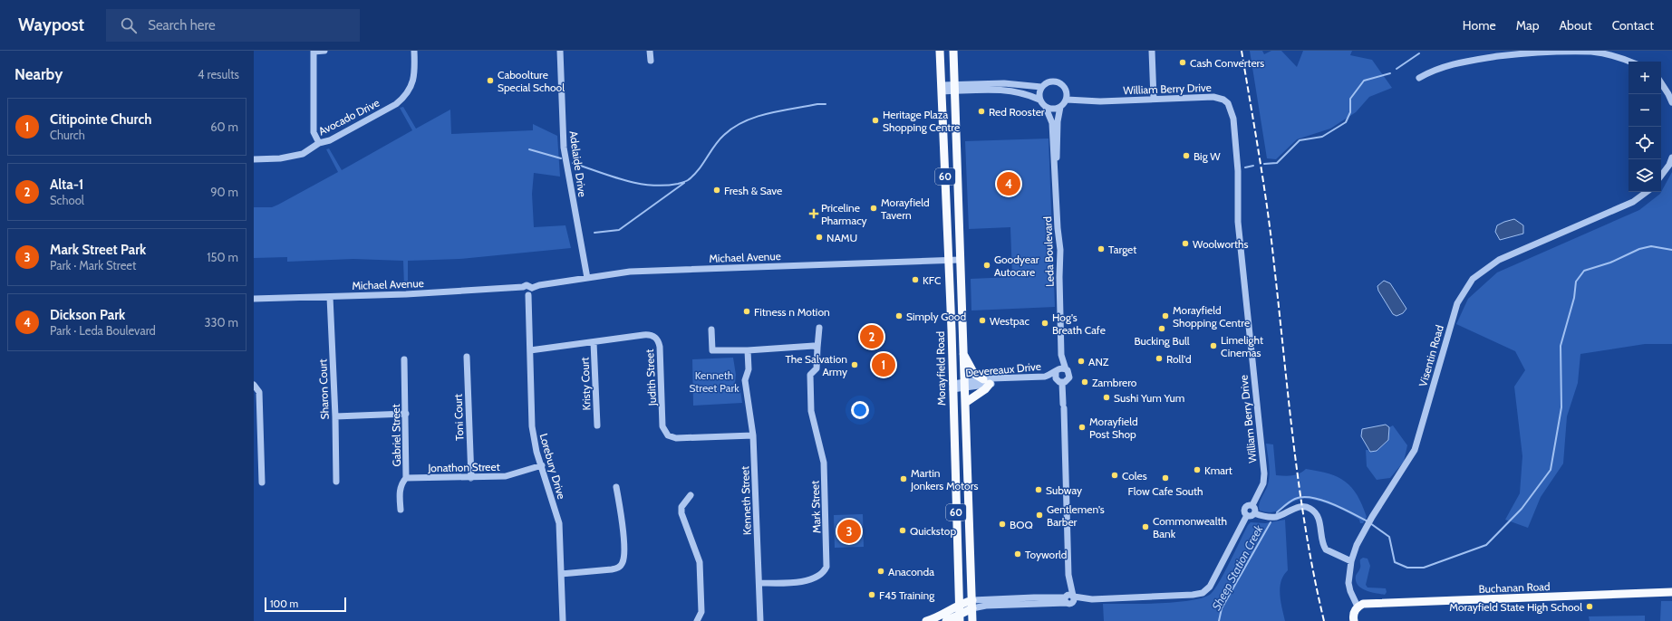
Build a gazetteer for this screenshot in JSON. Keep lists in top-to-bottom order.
{
  "streets": {
    "main road": ["60", "Morayfield Road", "Buchanan Road"],
    "street": [
      "William Berry Drive",
      "Avocado Drive",
      "Adelaide Drive",
      "Leda Boulevard",
      "Michael Avenue",
      "Visentin Road",
      "Devereaux Drive",
      "Judith Street",
      "Kristy Court",
      "Sharon Court",
      "Toni Court",
      "Gabriel Street",
      "Lorebury Drive",
      "Jonathon Street",
      "Kenneth Street",
      "Mark Street"
    ]
  },
  "crossings": [
    ["William Berry Drive", "Leda Boulevard"],
    ["Adelaide Drive", "Michael Avenue"],
    ["Leda Boulevard", "Devereaux Drive"],
    ["Michael Avenue", "Morayfield Road"],
    ["Michael Avenue", "Sharon Court"],
    ["Michael Avenue", "Lorebury Drive"],
    ["Visentin Road", "Buchanan Road"],
    ["Morayfield Road", "Devereaux Drive"],
    ["Judith Street", "Kristy Court"],
    ["Judith Street", "Lorebury Drive"],
    ["Judith Street", "Kenneth Street"],
    ["Toni Court", "Jonathon Street"],
    ["Gabriel Street", "Jonathon Street"],
    ["Lorebury Drive", "Jonathon Street"],
    ["Kenneth Street", "Mark Street"]
  ],
  "water": ["Sheep Station Creek"],
  "parks": ["Kenneth Street Park"],
  "places": {
    "other": [
      "Cash Converters",
      "Caboolture Special School",
      "Red Rooster",
      "Heritage Plaza Shopping Centre",
      "Big W",
      "Fresh & Save",
      "Morayfield Tavern",
      "NAMU",
      "Woolworths",
      "Target",
      "Goodyear Autocare",
      "KFC",
      "Fitness n Motion",
      "Simply Good",
      "Morayfield Shopping Centre",
      "Westpac",
      "Hog's Breath Cafe",
      "Bucking Bull",
      "Limelight Cinemas",
      "Roll'd",
      "ANZ",
      "The Salvation Army",
      "Zambrero",
      "Sushi Yum Yum",
      "Morayfield Post Shop",
      "Kmart",
      "Coles",
      "Flow Cafe South",
      "Martin Jonkers Motors",
      "Subway",
      "Gentlemen's Barber",
      "BOQ",
      "Commonwealth Bank",
      "Quickstop",
      "Toyworld",
      "Anaconda",
      "F45 Training",
      "Morayfield State High School"
    ],
    "health": ["Priceline Pharmacy"]
  },
  "scale_bar": "100 m",
  "page": {
    "header": "Waypost",
    "search": "Search here",
    "nav": [
      "Home",
      "Map",
      "About",
      "Contact"
    ],
    "heading": ["Nearby", "4 results"],
    "map_buttons": ["+", "−"],
    "list": [
      {
        "mark": "1",
        "name": "Citipointe Church",
        "note": "Church",
        "value": "60 m"
      },
      {
        "mark": "2",
        "name": "Alta-1",
        "note": "School",
        "value": "90 m"
      },
      {
        "mark": "3",
        "name": "Mark Street Park",
        "note": "Park · Mark Street",
        "value": "150 m"
      },
      {
        "mark": "4",
        "name": "Dickson Park",
        "note": "Park · Leda Boulevard",
        "value": "330 m"
      }
    ],
    "pins": [
      "4",
      "2",
      "1",
      "3"
    ],
    "scale": "100 m"
  }
}
